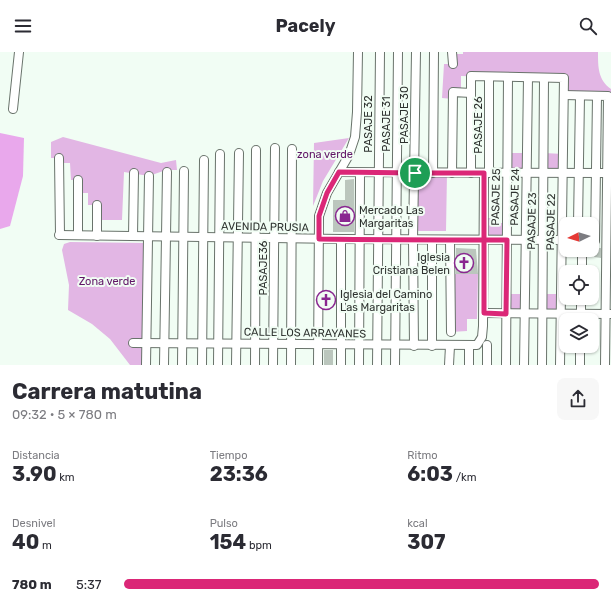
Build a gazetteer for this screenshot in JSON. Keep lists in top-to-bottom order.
{
  "streets": {
    "street": [
      "PASAJE 30",
      "PASAJE 32",
      "PASAJE 31",
      "PASAJE 26",
      "PASAJE 25",
      "PASAJE 24",
      "PASAJE 23",
      "PASAJE 22",
      "AVENIDA PRUSIA",
      "PASAJE36",
      "CALLE LOS ARRAYANES"
    ]
  },
  "crossings": [
    ["PASAJE 30", "AVENIDA PRUSIA"],
    ["PASAJE 30", "CALLE LOS ARRAYANES"],
    ["PASAJE 32", "AVENIDA PRUSIA"],
    ["PASAJE 32", "CALLE LOS ARRAYANES"],
    ["PASAJE 31", "AVENIDA PRUSIA"],
    ["PASAJE 31", "CALLE LOS ARRAYANES"],
    ["PASAJE 26", "AVENIDA PRUSIA"],
    ["PASAJE 26", "CALLE LOS ARRAYANES"],
    ["PASAJE 25", "AVENIDA PRUSIA"],
    ["PASAJE 24", "AVENIDA PRUSIA"],
    ["PASAJE 23", "PASAJE 22"],
    ["PASAJE 23", "AVENIDA PRUSIA"],
    ["AVENIDA PRUSIA", "PASAJE36"],
    ["PASAJE36", "CALLE LOS ARRAYANES"]
  ],
  "parks": ["zona verde", "Zona verde"],
  "places": {
    "shop": ["Mercado Las Margaritas"],
    "church": ["Iglesia Cristiana Belen", "Iglesia del Camino Las Margaritas"]
  },
  "north": "left",
  "page": {
    "header": "Pacely",
    "heading": ["Carrera matutina", "09:32 · 5 × 780 m"],
    "stats": [
      ["Distancia", "3.90 km"],
      ["Tiempo", "23:36"],
      ["Ritmo", "6:03 /km"],
      ["Desnivel", "40 m"],
      ["Pulso", "154 bpm"],
      ["kcal", "307"]
    ],
    "list": [
      {
        "name": "780 m",
        "note": "5:37"
      }
    ]
  }
}
